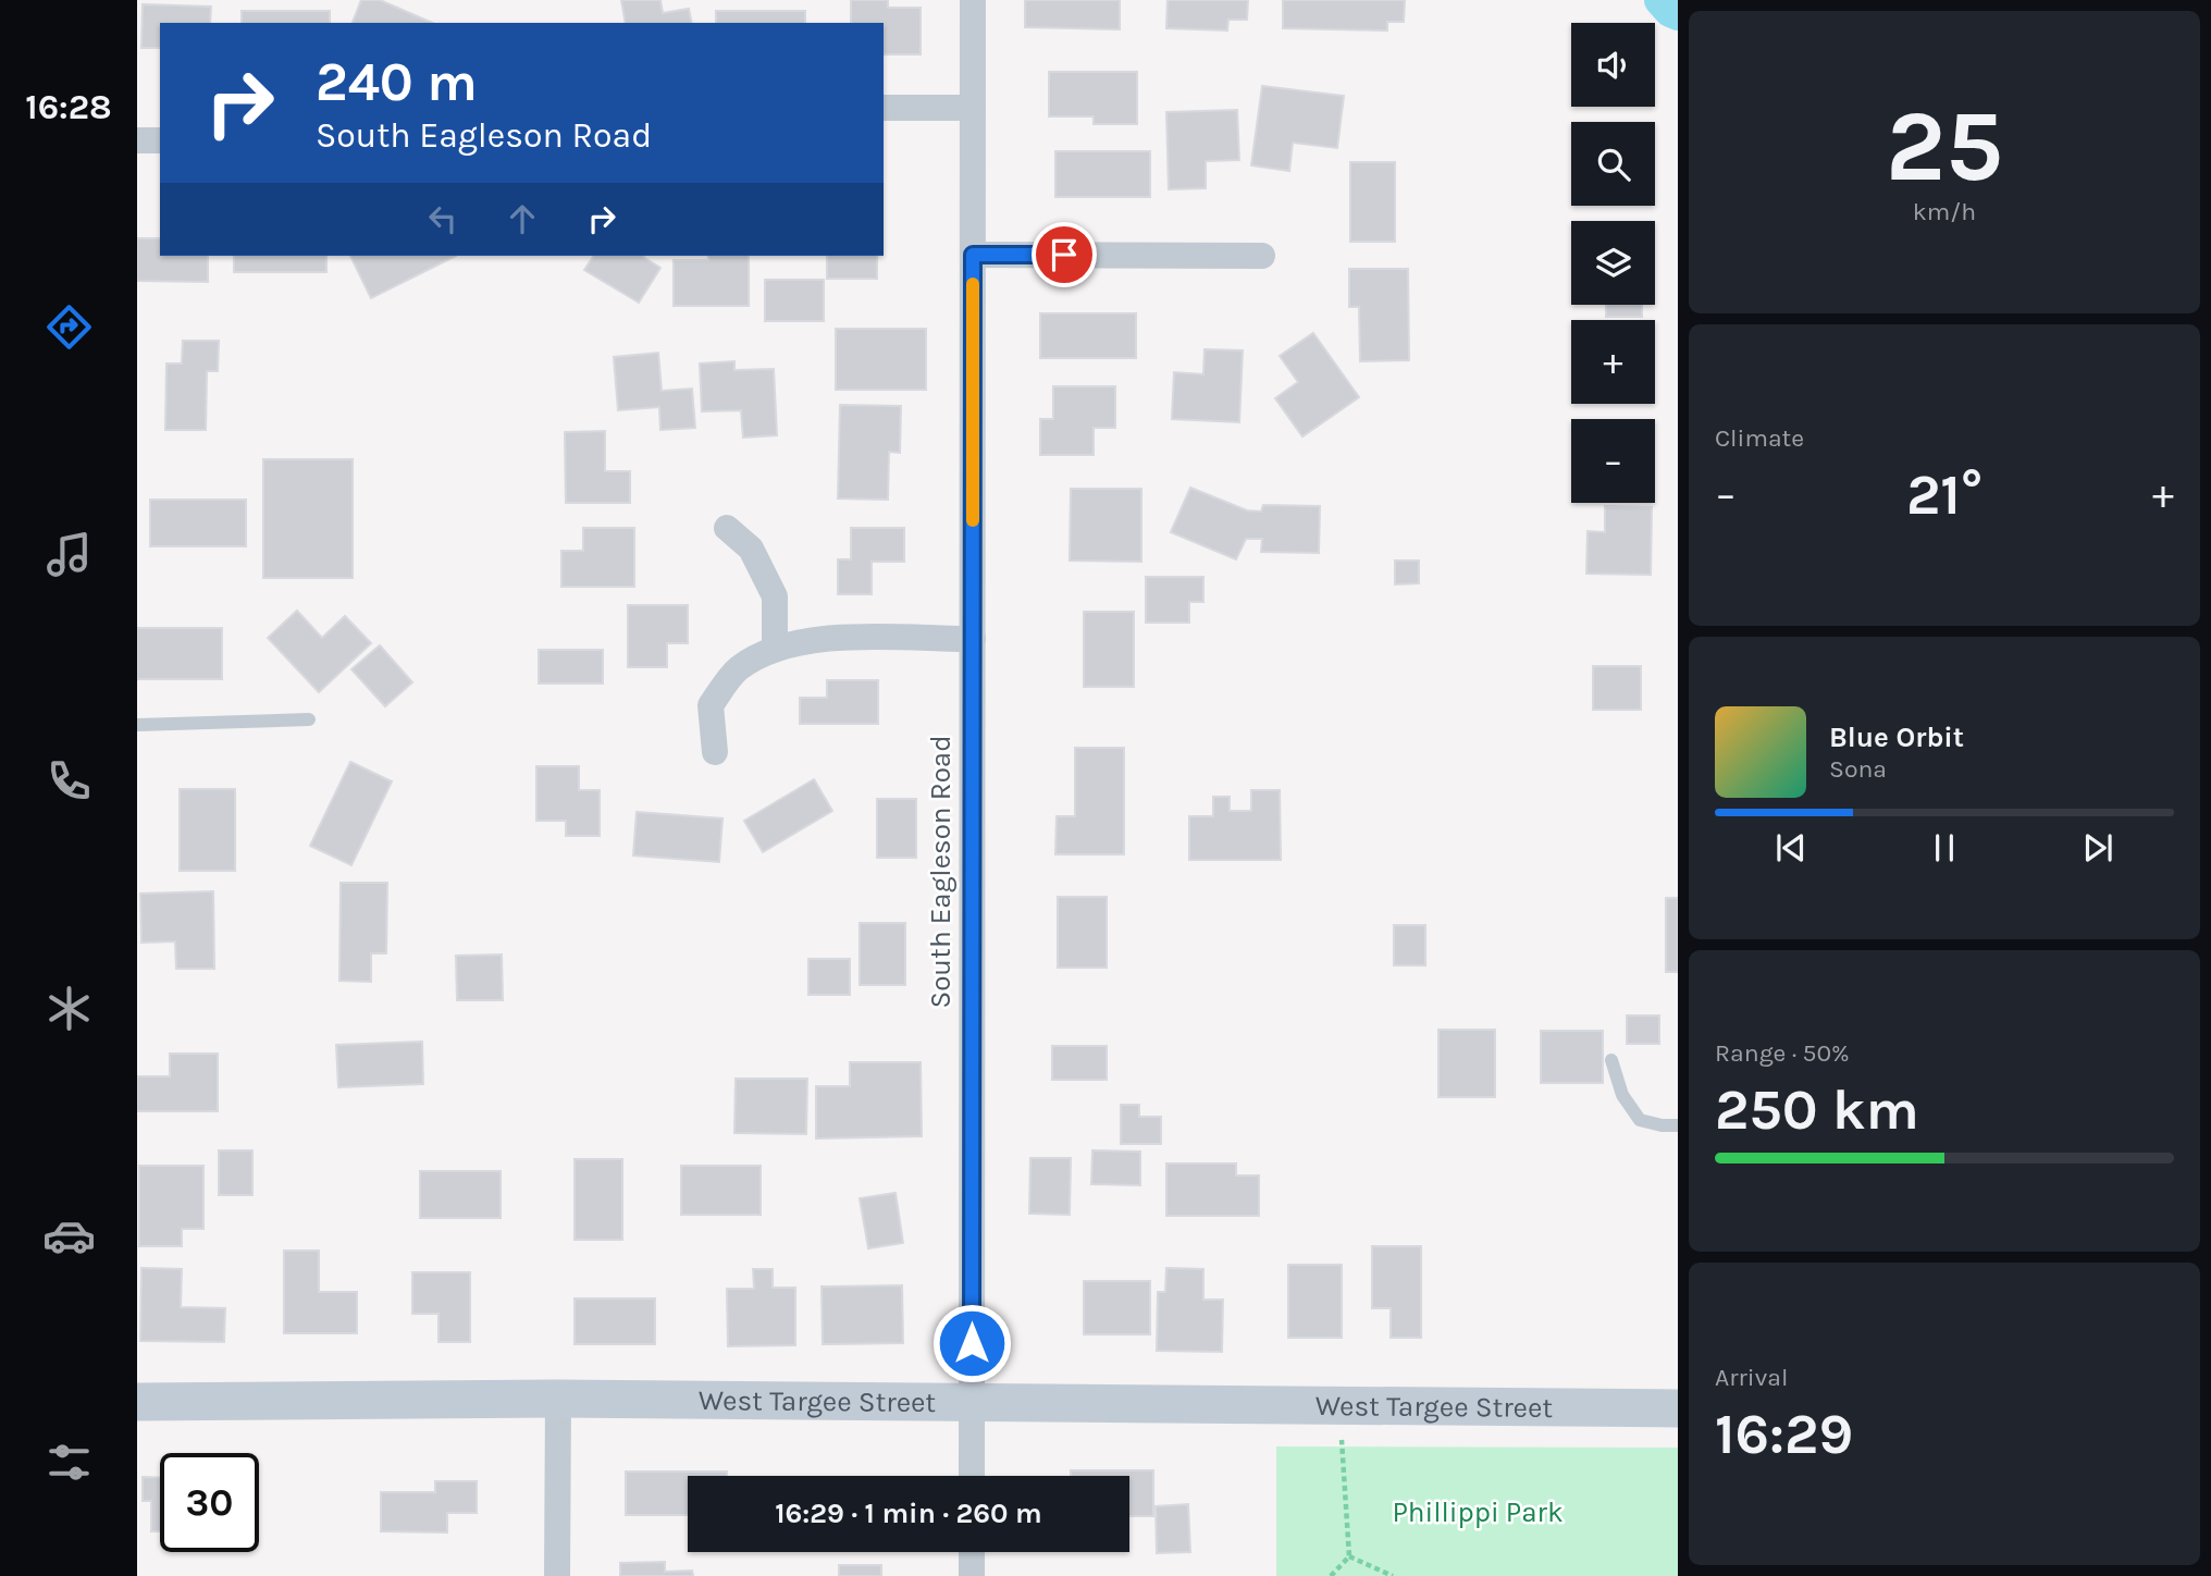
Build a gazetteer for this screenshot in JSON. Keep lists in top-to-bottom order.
{
  "streets": {
    "street": ["South Eagleson Road", "West Targee Street"]
  },
  "crossings": [
    ["South Eagleson Road", "West Targee Street"]
  ],
  "parks": ["Phillippi Park"],
  "page": {
    "tabs": "16:28",
    "tile": [
      ["25", "km/h"],
      "Climate",
      ["Range · 50%", "250 km"],
      ["Arrival", "16:29"]
    ],
    "map_buttons": ["+", "−"],
    "turn": ["240 m", "South Eagleson Road"],
    "heat": ["−", "21°", "+"],
    "song": ["Blue Orbit", "Sona"],
    "limit": "30",
    "trip": "16:29 · 1 min · 260 m"
  }
}
